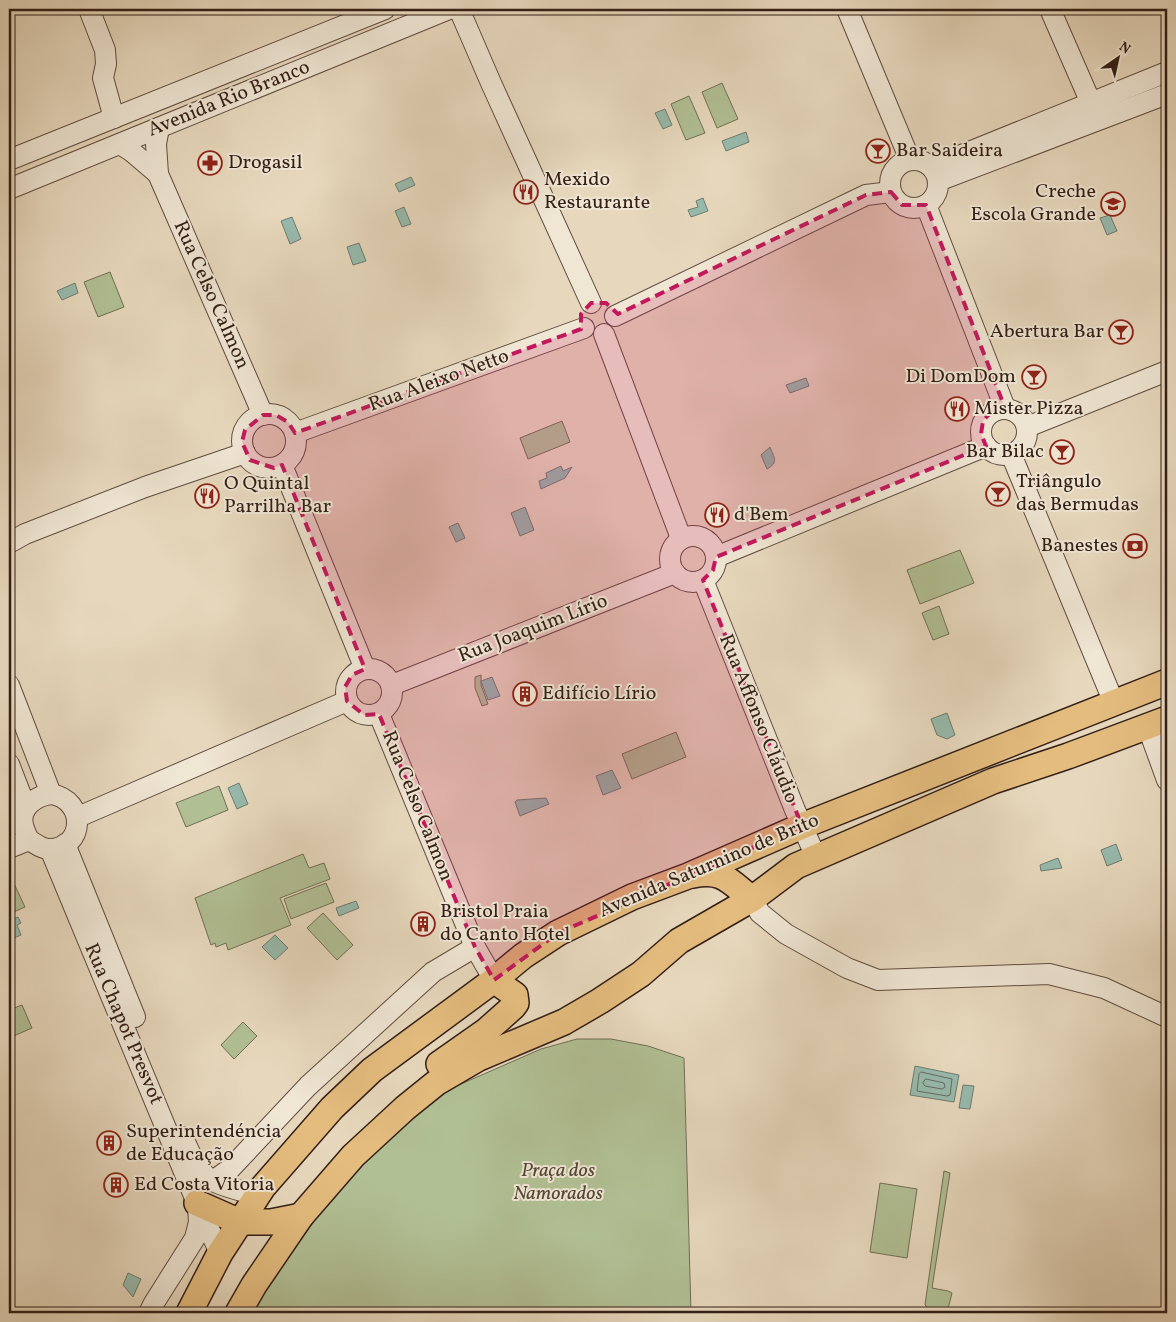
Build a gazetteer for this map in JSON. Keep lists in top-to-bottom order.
{
  "streets": {
    "main road": ["Avenida Saturnino de Brito"],
    "street": [
      "Avenida Rio Branco",
      "Rua Celso Calmon",
      "Rua Aleixo Netto",
      "Rua Joaquim Lírio",
      "Rua Affonso Cláudio",
      "Rua Chapot Presvot"
    ]
  },
  "crossings": [
    ["Avenida Rio Branco", "Rua Celso Calmon"],
    ["Rua Celso Calmon", "Rua Aleixo Netto"],
    ["Rua Celso Calmon", "Rua Joaquim Lírio"],
    ["Rua Celso Calmon", "Avenida Saturnino de Brito"],
    ["Rua Joaquim Lírio", "Rua Affonso Cláudio"],
    ["Rua Affonso Cláudio", "Avenida Saturnino de Brito"],
    ["Avenida Saturnino de Brito", "Rua Chapot Presvot"]
  ],
  "parks": ["Praça dos Namorados"],
  "places": {
    "bar": [
      "Bar Saideira",
      "Abertura Bar",
      "Di DomDom",
      "Bar Bilac",
      "Triângulo das Bermudas"
    ],
    "pharmacy": ["Drogasil"],
    "restaurant": [
      "Mexido Restaurante",
      "Mister Pizza",
      "O Quintal Parrilha Bar",
      "d'Bem"
    ],
    "school or university": ["Creche Escola Grande"],
    "bank": ["Banestes"],
    "building": [
      "Edifício Lírio",
      "Bristol Praia do Canto Hotel",
      "Superintendéncia de Educação",
      "Ed Costa Vitoria"
    ]
  },
  "north": "top right"
}
